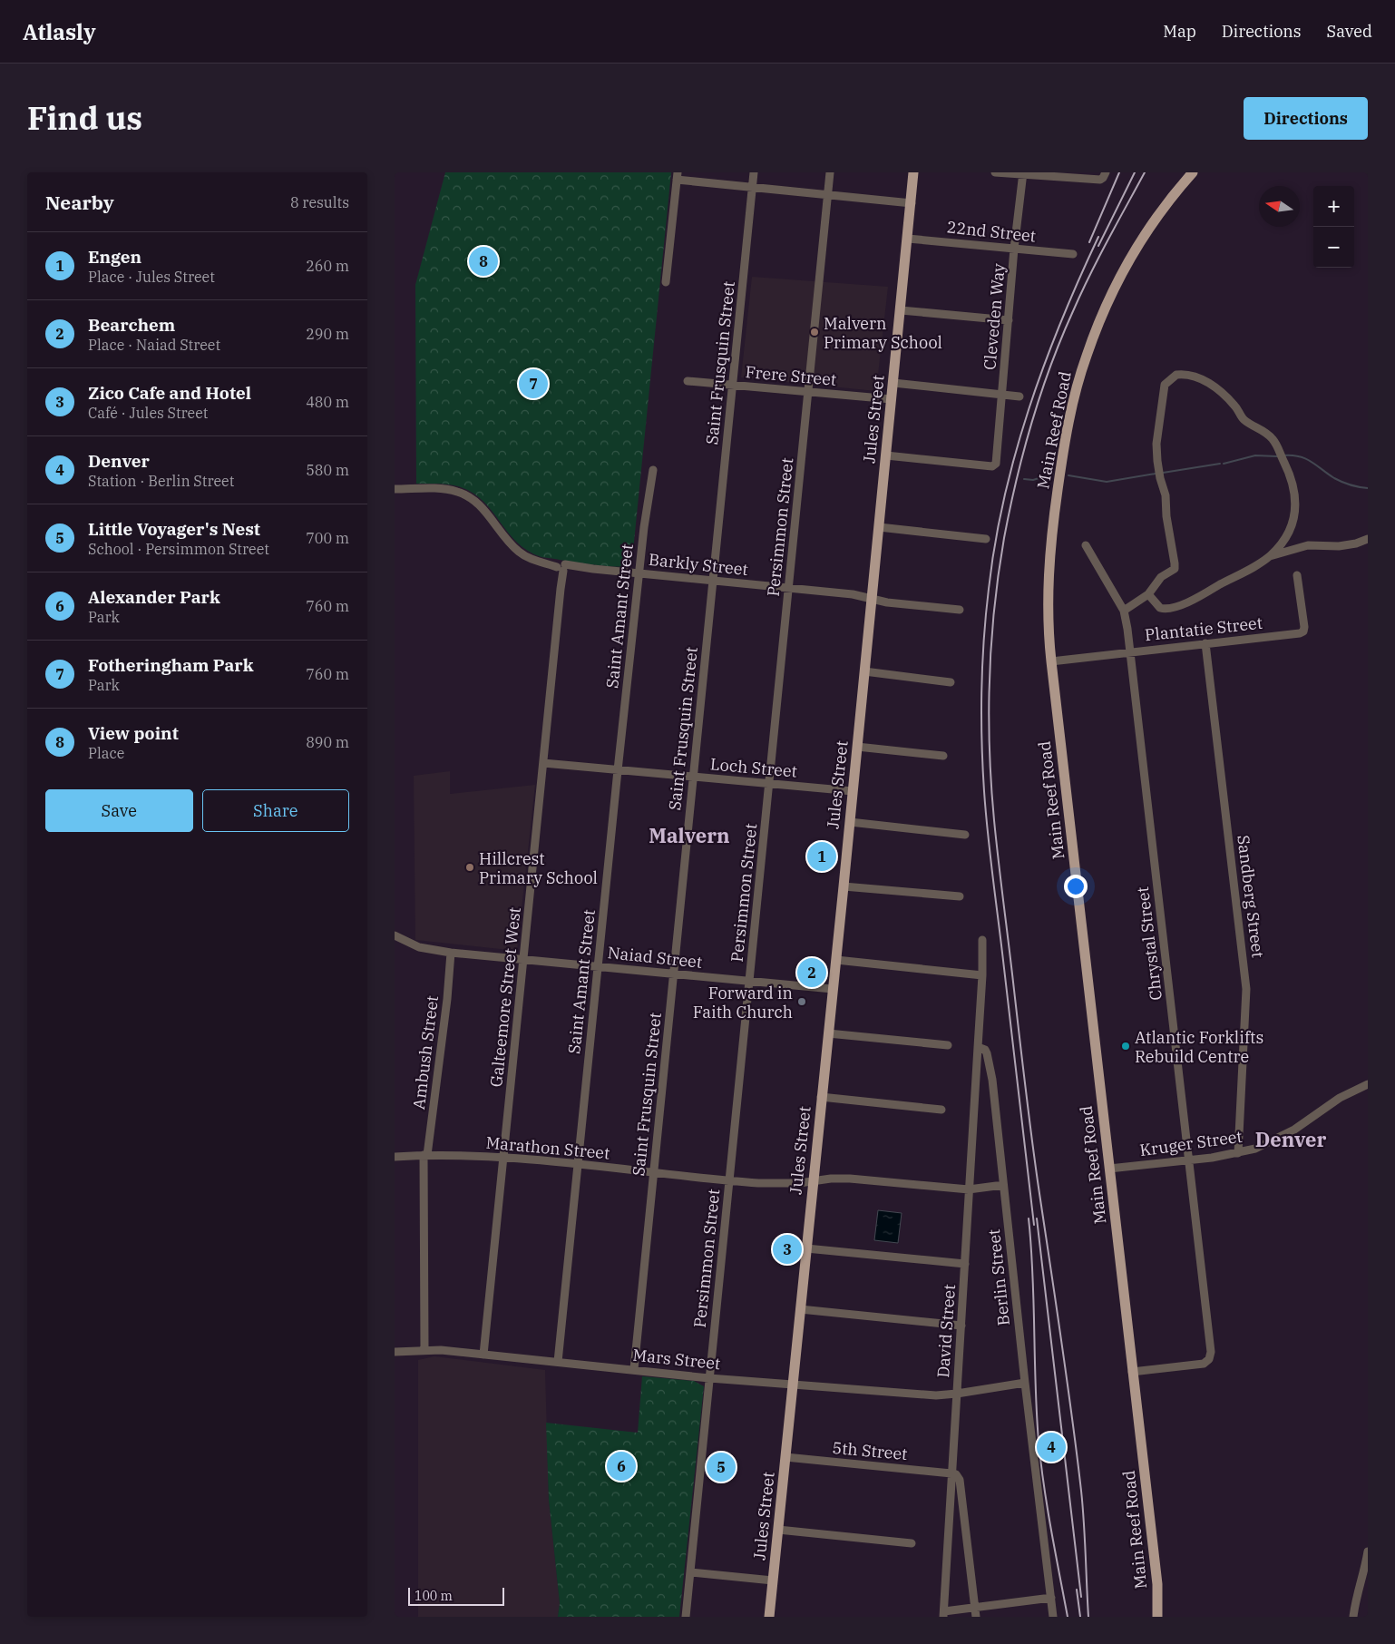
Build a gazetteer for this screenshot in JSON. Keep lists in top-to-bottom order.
{
  "streets": {
    "main road": ["Jules Street", "Main Reef Road"],
    "street": [
      "22nd Street",
      "Cleveden Way",
      "Saint Frusquin Street",
      "Frere Street",
      "Persimmon Street",
      "Barkly Street",
      "Saint Amant Street",
      "Plantatie Street",
      "Loch Street",
      "Sandberg Street",
      "Chrystal Street",
      "Naiad Street",
      "Galteemore Street West",
      "Ambush Street",
      "Kruger Street",
      "Marathon Street",
      "Berlin Street",
      "David Street",
      "Mars Street",
      "5th Street"
    ]
  },
  "crossings": [
    ["22nd Street", "Cleveden Way"],
    ["22nd Street", "Jules Street"],
    ["Cleveden Way", "Jules Street"],
    ["Saint Frusquin Street", "Frere Street"],
    ["Saint Frusquin Street", "Barkly Street"],
    ["Saint Frusquin Street", "Loch Street"],
    ["Saint Frusquin Street", "Naiad Street"],
    ["Saint Frusquin Street", "Marathon Street"],
    ["Saint Frusquin Street", "Mars Street"],
    ["Frere Street", "Jules Street"],
    ["Frere Street", "Persimmon Street"],
    ["Jules Street", "Barkly Street"],
    ["Jules Street", "Loch Street"],
    ["Jules Street", "Naiad Street"],
    ["Jules Street", "Marathon Street"],
    ["Jules Street", "Mars Street"],
    ["Jules Street", "5th Street"],
    ["Main Reef Road", "Plantatie Street"],
    ["Main Reef Road", "Chrystal Street"],
    ["Main Reef Road", "Kruger Street"],
    ["Persimmon Street", "Barkly Street"],
    ["Persimmon Street", "Loch Street"],
    ["Persimmon Street", "Naiad Street"],
    ["Persimmon Street", "Marathon Street"],
    ["Persimmon Street", "Mars Street"],
    ["Barkly Street", "Saint Amant Street"],
    ["Barkly Street", "Galteemore Street West"],
    ["Saint Amant Street", "Loch Street"],
    ["Saint Amant Street", "Naiad Street"],
    ["Saint Amant Street", "Marathon Street"],
    ["Saint Amant Street", "Mars Street"],
    ["Plantatie Street", "Sandberg Street"],
    ["Plantatie Street", "Chrystal Street"],
    ["Loch Street", "Galteemore Street West"],
    ["Sandberg Street", "Kruger Street"],
    ["Chrystal Street", "Kruger Street"],
    ["Naiad Street", "Galteemore Street West"],
    ["Naiad Street", "Ambush Street"],
    ["Galteemore Street West", "Marathon Street"],
    ["Galteemore Street West", "Mars Street"],
    ["Ambush Street", "Marathon Street"],
    ["Ambush Street", "Mars Street"],
    ["Marathon Street", "David Street"],
    ["Berlin Street", "David Street"],
    ["Berlin Street", "Mars Street"],
    ["David Street", "Mars Street"],
    ["David Street", "5th Street"]
  ],
  "districts": ["Malvern", "Denver"],
  "places": [
    "Malvern Primary School",
    "Hillcrest Primary School",
    "Forward in Faith Church",
    "Atlantic Forklifts Rebuild Centre"
  ],
  "scale_bar": "100 m",
  "north": "left",
  "page": {
    "header": "Atlasly",
    "nav": ["Map", "Directions", "Saved"],
    "title": "Find us",
    "buttons": [
      "Directions",
      ["Save", "Share"]
    ],
    "heading": ["Nearby", "8 results"],
    "map_buttons": ["+", "−"],
    "list": [
      {
        "mark": "1",
        "name": "Engen",
        "note": "Place · Jules Street",
        "value": "260 m"
      },
      {
        "mark": "2",
        "name": "Bearchem",
        "note": "Place · Naiad Street",
        "value": "290 m"
      },
      {
        "mark": "3",
        "name": "Zico Cafe and Hotel",
        "note": "Café · Jules Street",
        "value": "480 m"
      },
      {
        "mark": "4",
        "name": "Denver",
        "note": "Station · Berlin Street",
        "value": "580 m"
      },
      {
        "mark": "5",
        "name": "Little Voyager's Nest",
        "note": "School · Persimmon Street",
        "value": "700 m"
      },
      {
        "mark": "6",
        "name": "Alexander Park",
        "note": "Park",
        "value": "760 m"
      },
      {
        "mark": "7",
        "name": "Fotheringham Park",
        "note": "Park",
        "value": "760 m"
      },
      {
        "mark": "8",
        "name": "View point",
        "note": "Place",
        "value": "890 m"
      }
    ],
    "pins": [
      "8",
      "7",
      "1",
      "2",
      "3",
      "4",
      "6",
      "5"
    ],
    "scale": "100 m"
  }
}
